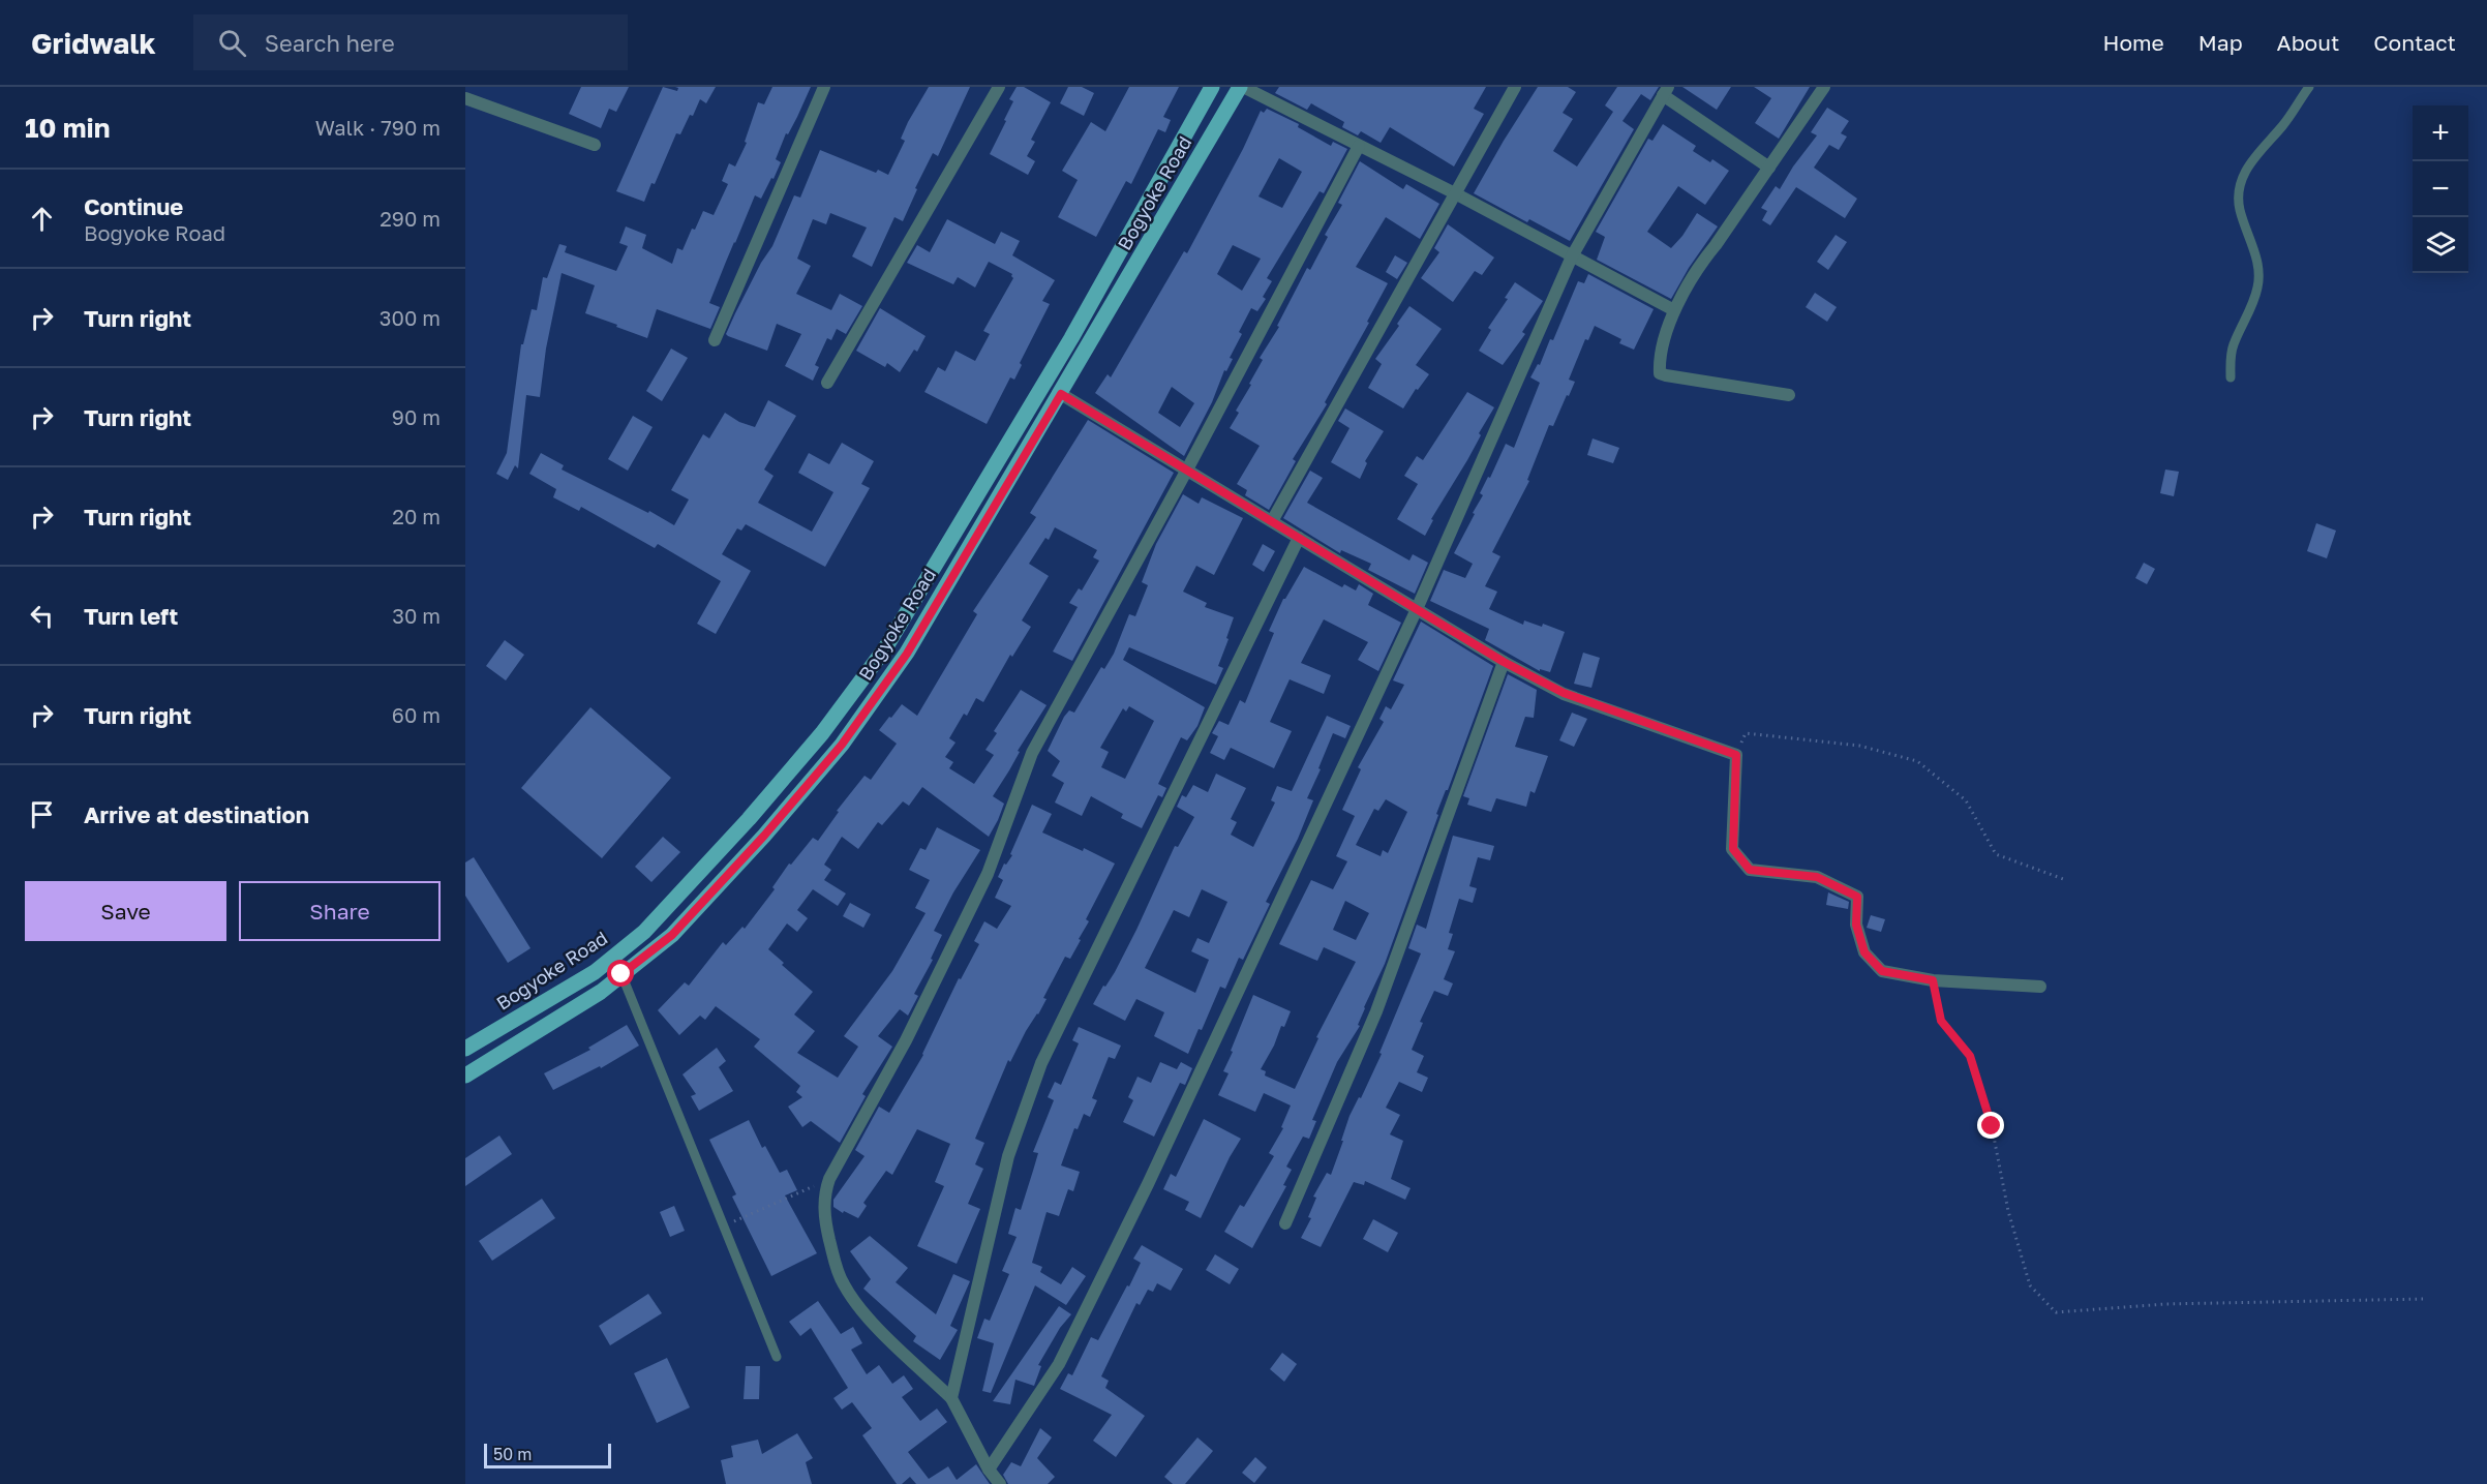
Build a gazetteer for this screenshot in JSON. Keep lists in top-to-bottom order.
{
  "streets": {
    "main road": ["Bogyoke Road"]
  },
  "scale_bar": "50 m",
  "page": {
    "header": "Gridwalk",
    "search": "Search here",
    "nav": [
      "Home",
      "Map",
      "About",
      "Contact"
    ],
    "heading": ["10 min", "Walk · 790 m"],
    "map_buttons": ["+", "−"],
    "list": [
      ["Continue", "Bogyoke Road", "290 m"],
      ["Turn right", "300 m"],
      ["Turn right", "90 m"],
      ["Turn right", "20 m"],
      ["Turn left", "30 m"],
      ["Turn right", "60 m"],
      "Arrive at destination"
    ],
    "buttons": ["Save", "Share"],
    "scale": "50 m"
  }
}
